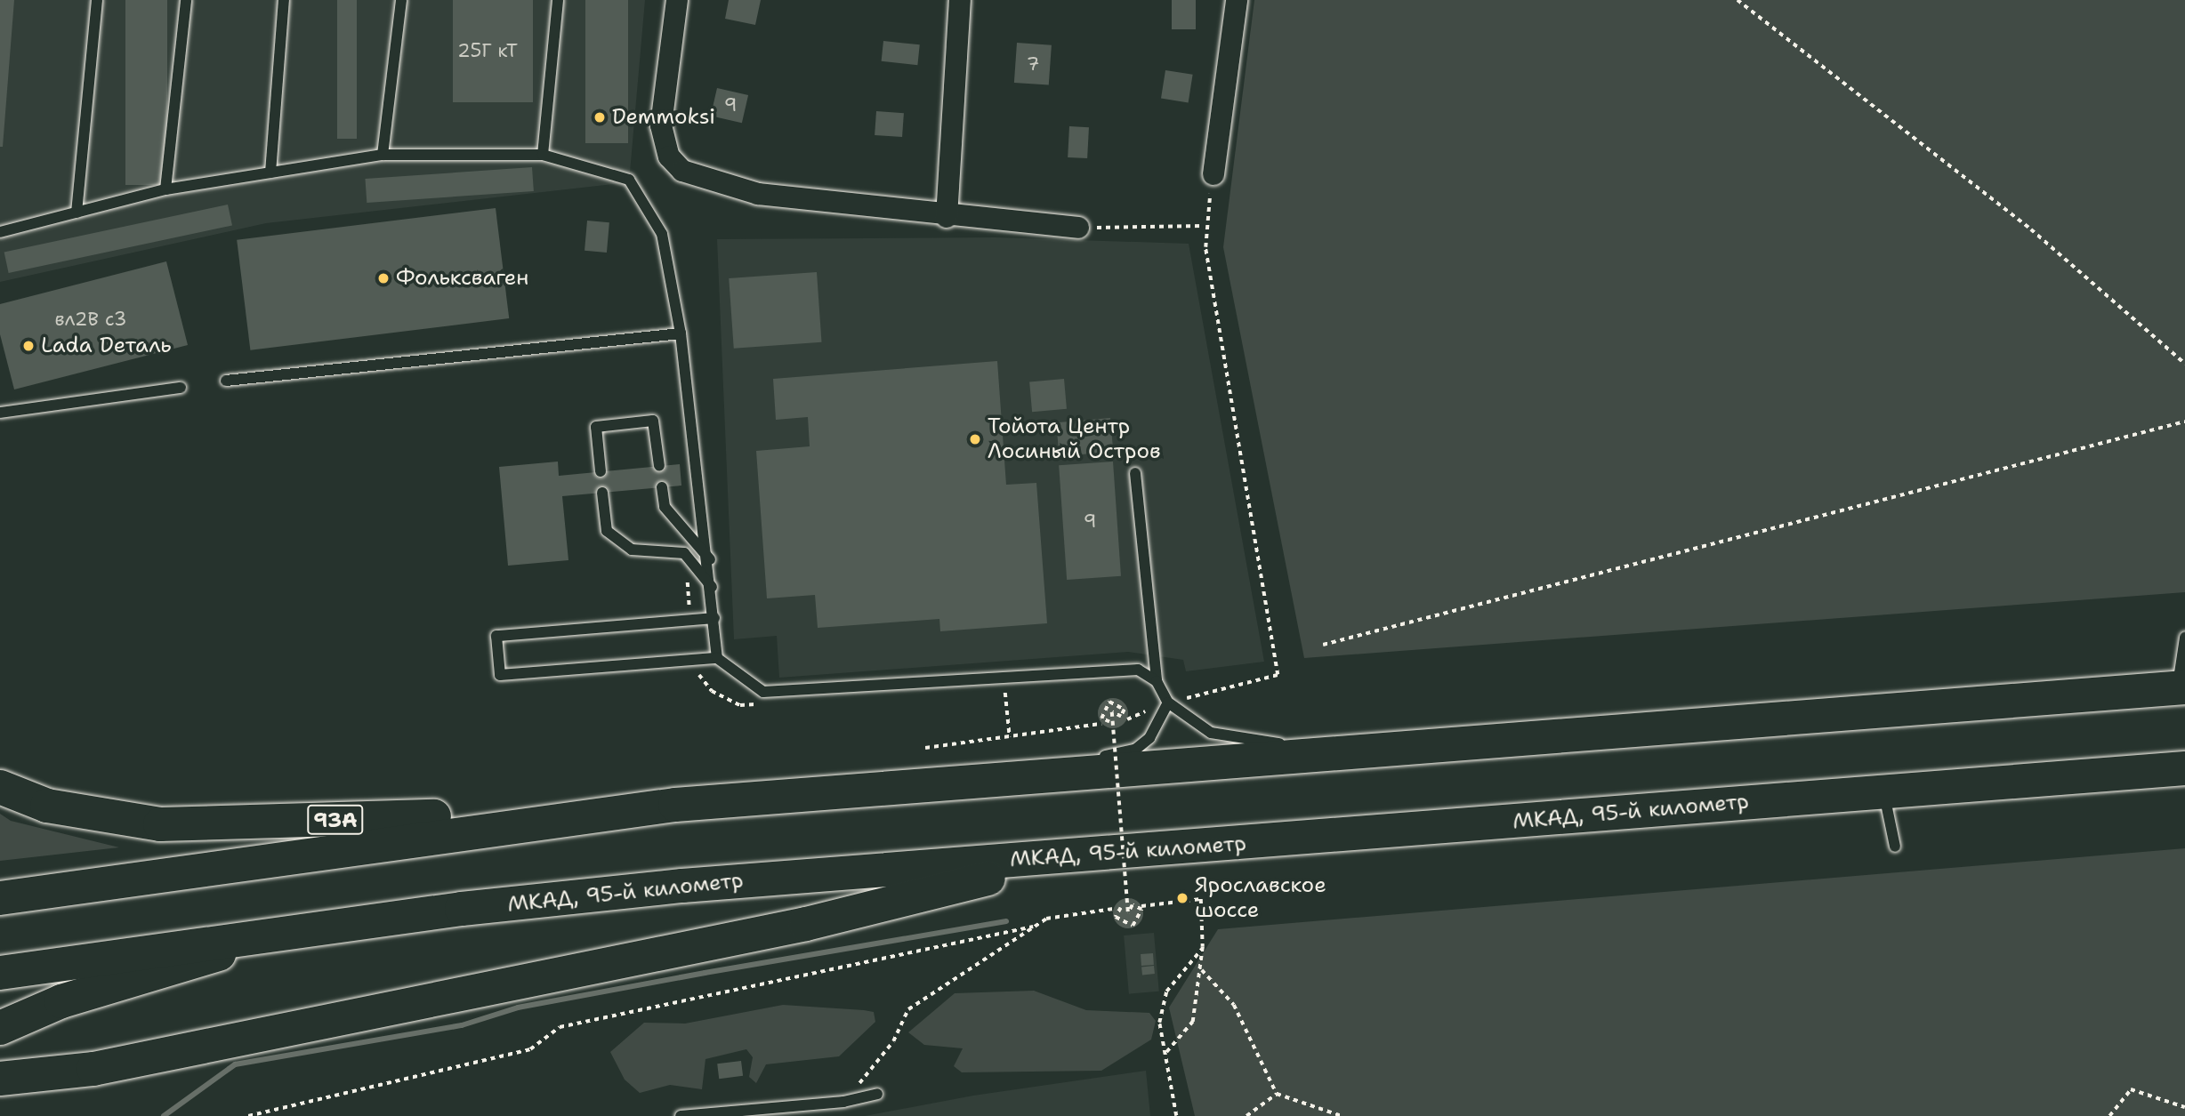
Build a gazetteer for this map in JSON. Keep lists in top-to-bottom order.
{
  "streets": {
    "main road": ["МКАД, 95-й километр", "93A"]
  },
  "places": [
    "Demmoksi",
    "Фольксваген",
    "Lada Dеталь",
    "Тойота Центр Лосиный Остров",
    "Ярославское шоссе"
  ],
  "house_numbers": [
    "25Г кТ",
    "7",
    "9",
    "вл2В с3",
    "9"
  ]
}
